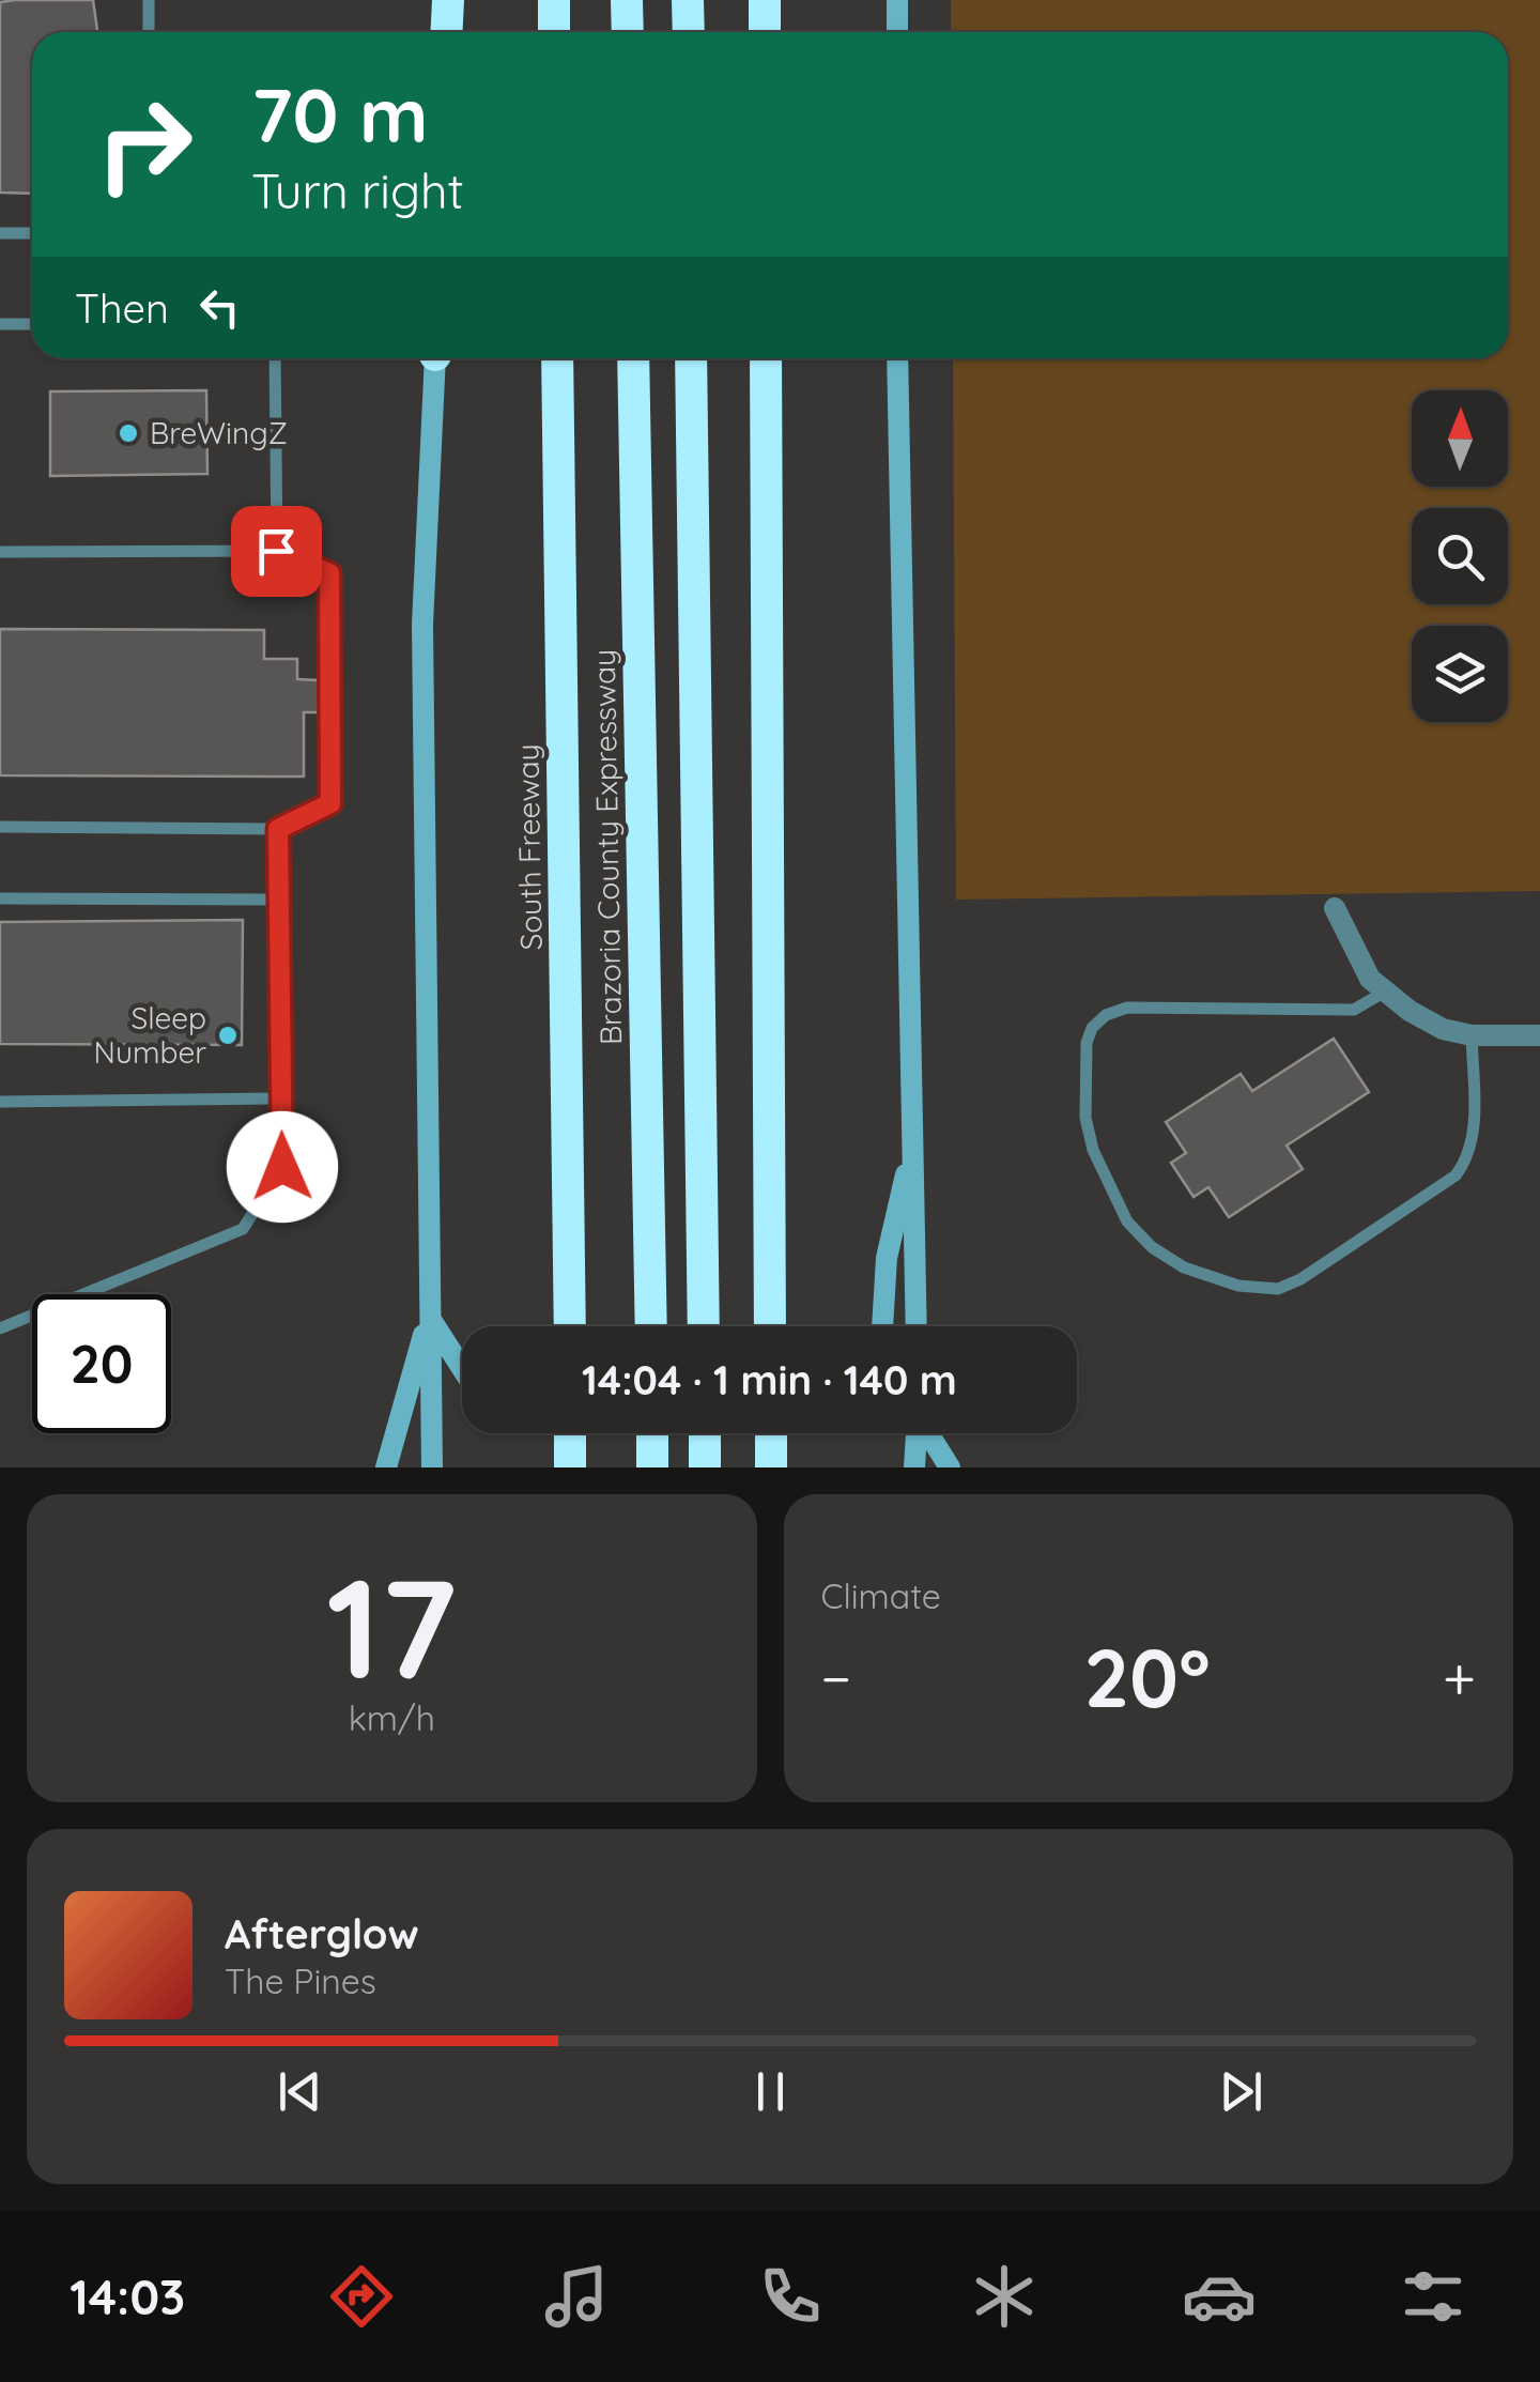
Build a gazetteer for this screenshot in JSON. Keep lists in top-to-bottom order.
{
  "streets": {
    "highway": ["South Freeway", "Brazoria County Expressway"]
  },
  "places": ["BreWingZ", "Sleep Number"],
  "north": "top",
  "page": {
    "turn": ["70 m", "Turn right"],
    "then": "Then",
    "limit": "20",
    "trip": "14:04 · 1 min · 140 m",
    "tile": [
      ["17", "km/h"],
      "Climate"
    ],
    "heat": ["−", "20°", "+"],
    "song": ["Afterglow", "The Pines"],
    "tabs": "14:03"
  }
}
